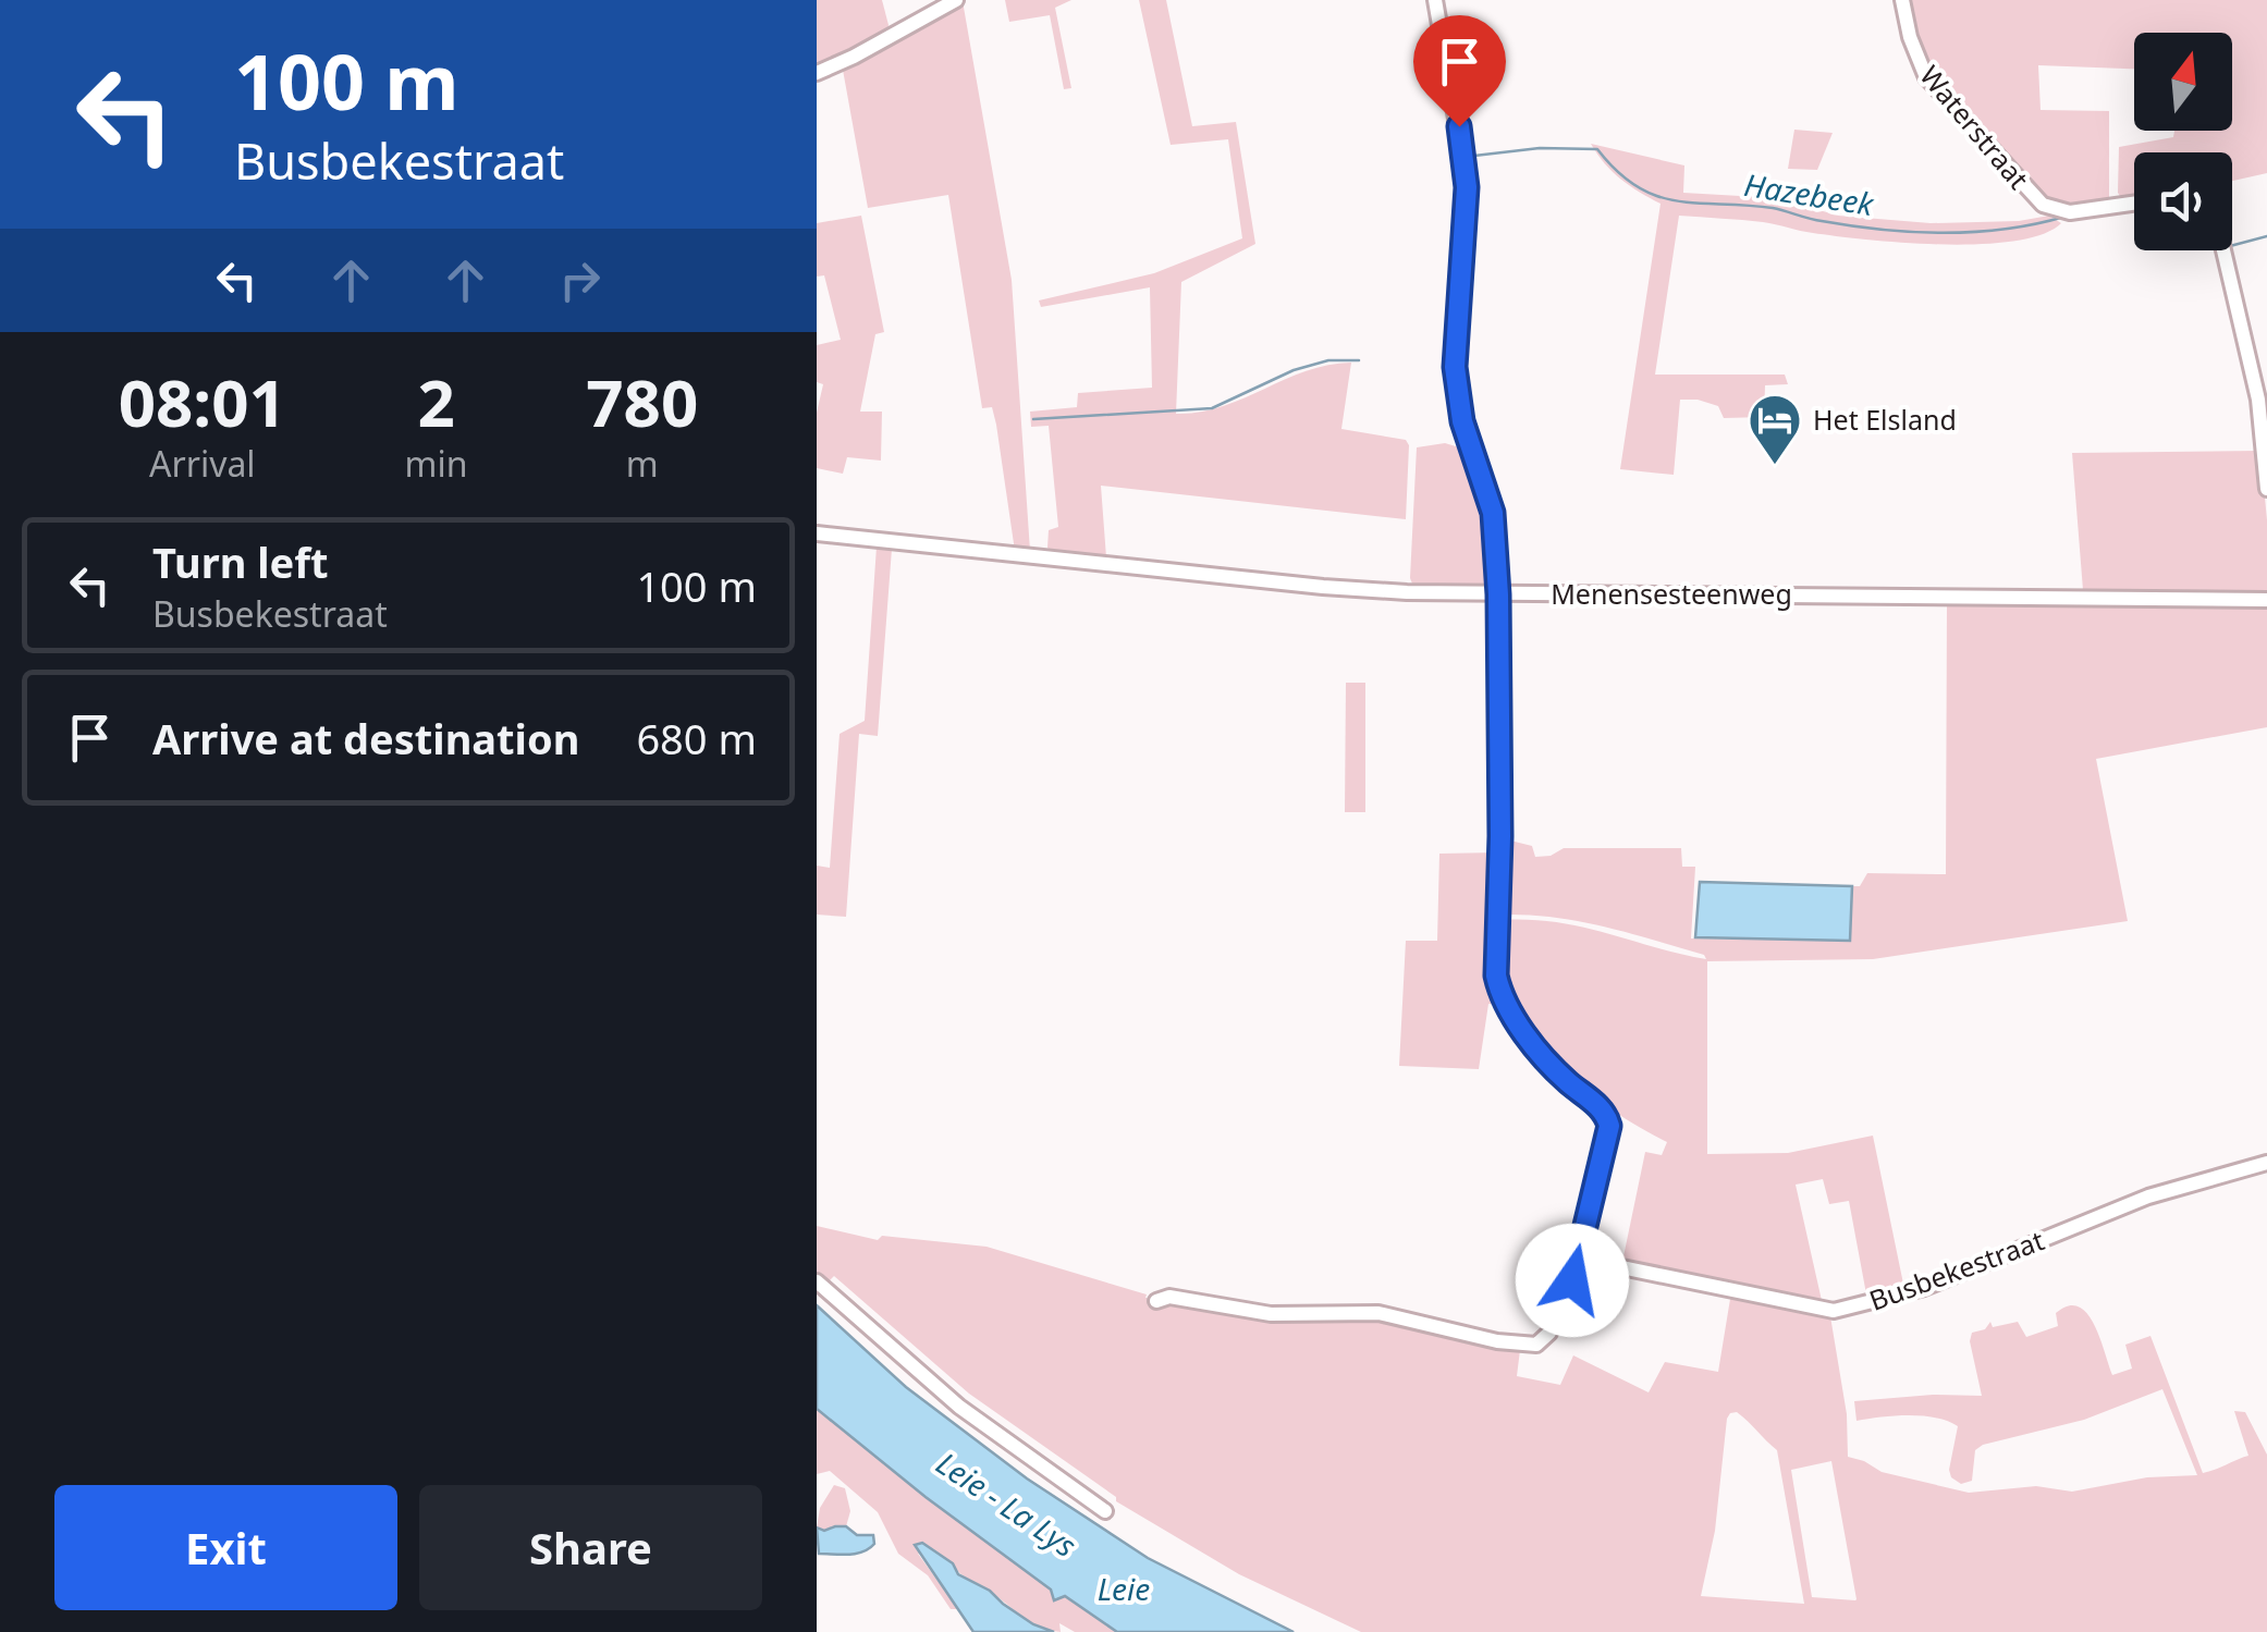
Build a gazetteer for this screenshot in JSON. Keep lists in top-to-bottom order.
{
  "streets": {
    "street": ["Waterstraat", "Menensesteenweg", "Busbekestraat"]
  },
  "water": ["Hazebeek", "Leie - La Lys", "Leie"],
  "places": {
    "hotel": ["Het Elsland"]
  },
  "north": "top",
  "page": {
    "turn": ["100 m", "Busbekestraat"],
    "eta": [
      "08:01",
      "Arrival",
      "2",
      "min",
      "780",
      "m"
    ],
    "list": [
      {
        "name": "Turn left",
        "note": "Busbekestraat",
        "value": "100 m"
      },
      {
        "name": "Arrive at destination",
        "value": "680 m"
      }
    ],
    "buttons": ["Exit", "Share"]
  }
}
